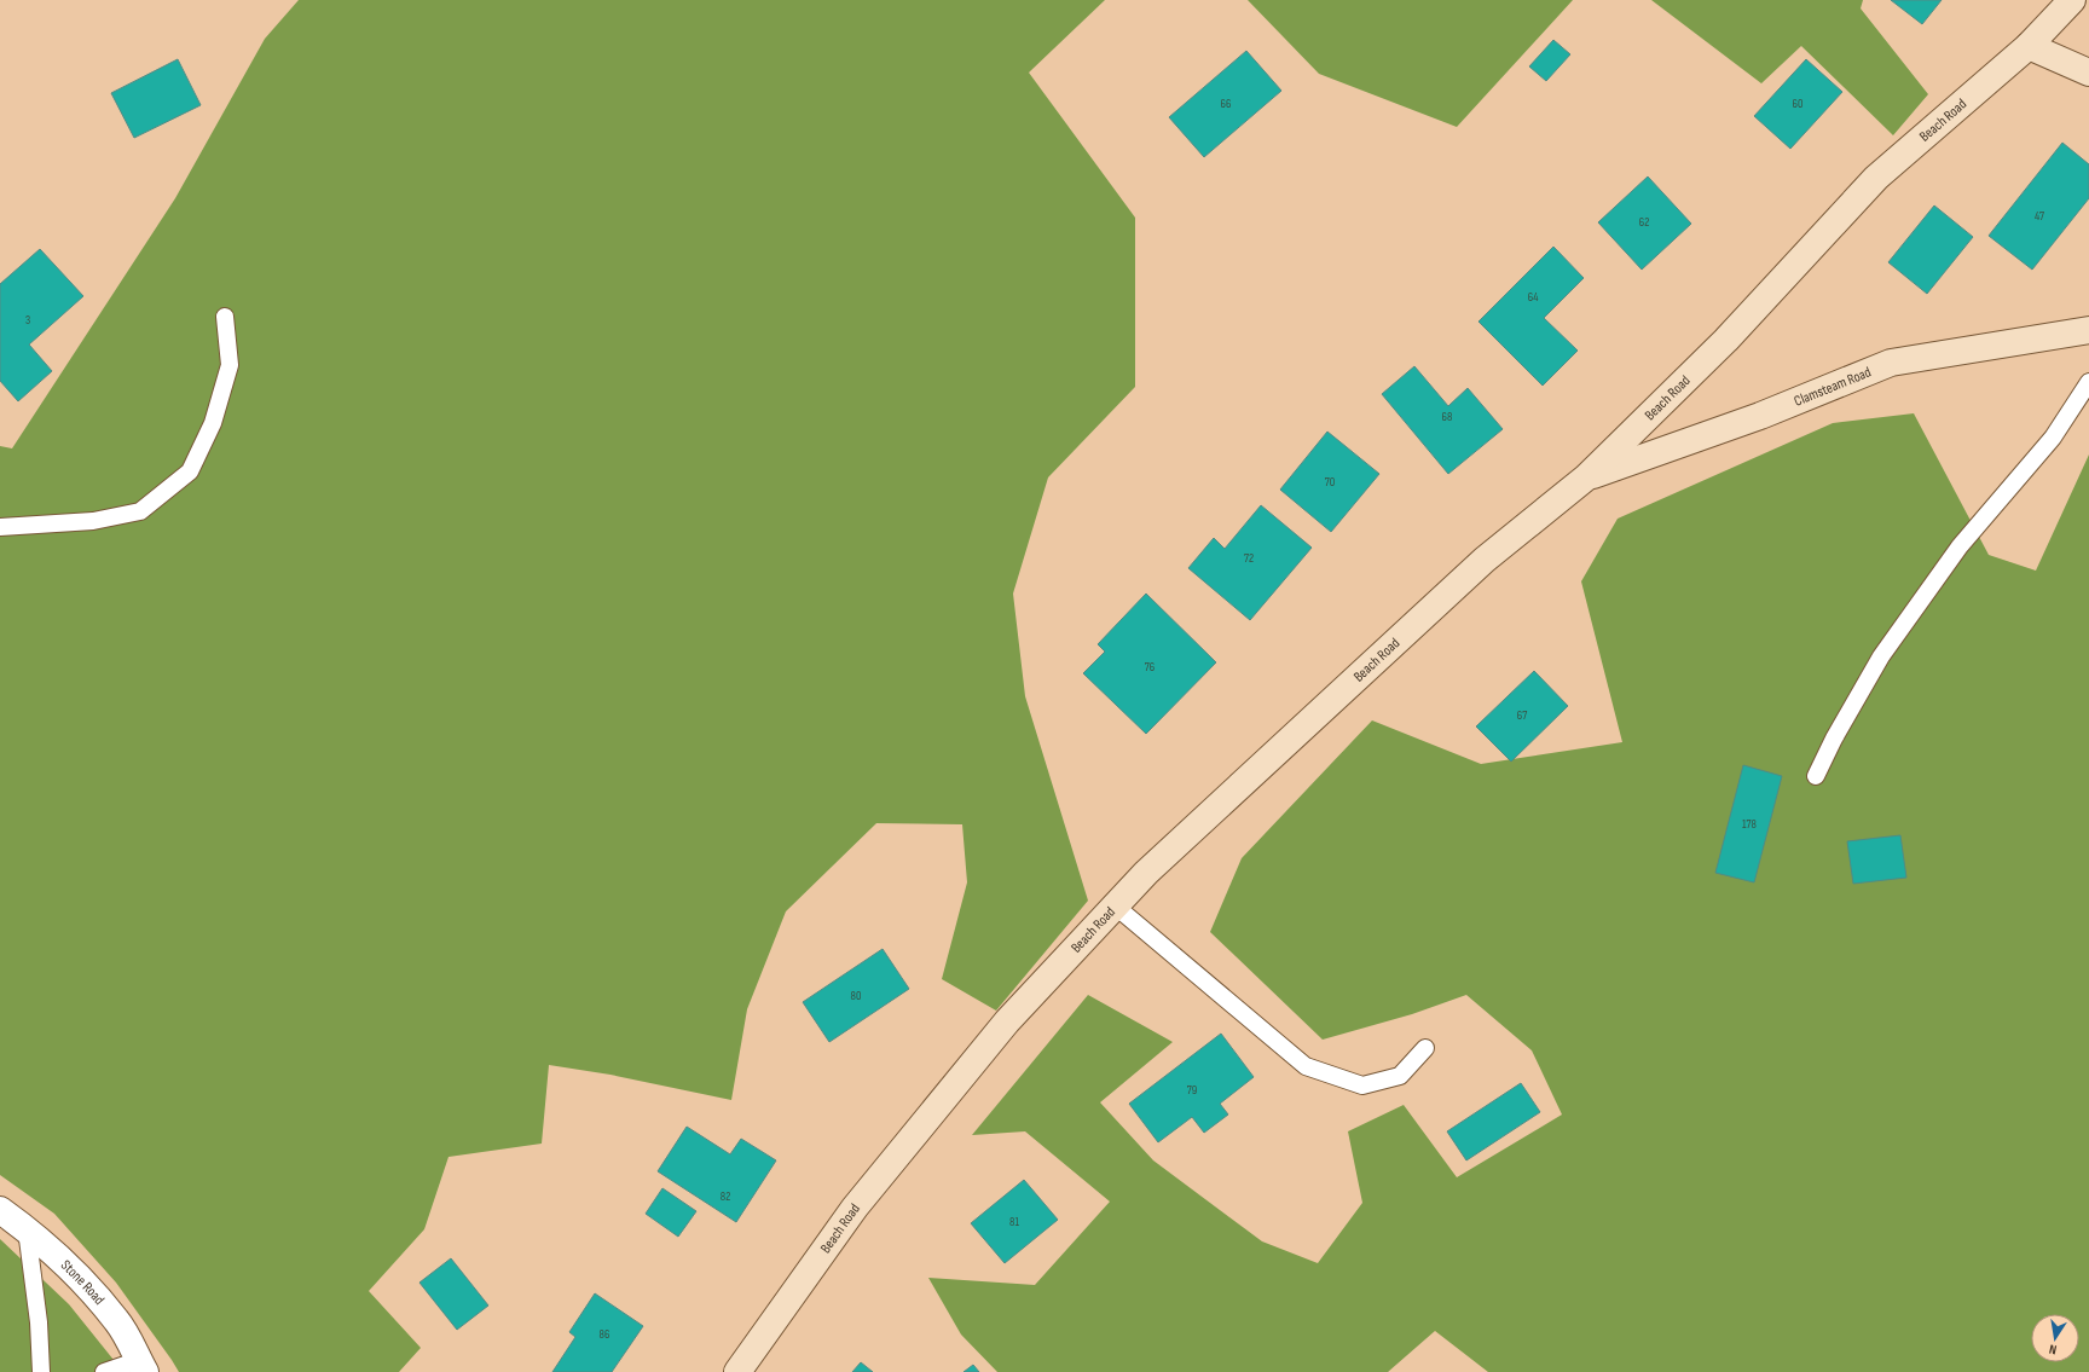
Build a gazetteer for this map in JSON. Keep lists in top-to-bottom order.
{
  "streets": {
    "street": ["Beach Road", "Clamsteam Road", "Stone Road"]
  },
  "crossings": [
    ["Beach Road", "Clamsteam Road"]
  ],
  "house_numbers": [
    "66",
    "60",
    "47",
    "62",
    "64",
    "3",
    "68",
    "70",
    "72",
    "76",
    "67",
    "178",
    "80",
    "79",
    "82",
    "81",
    "86"
  ],
  "north": "bottom"
}
